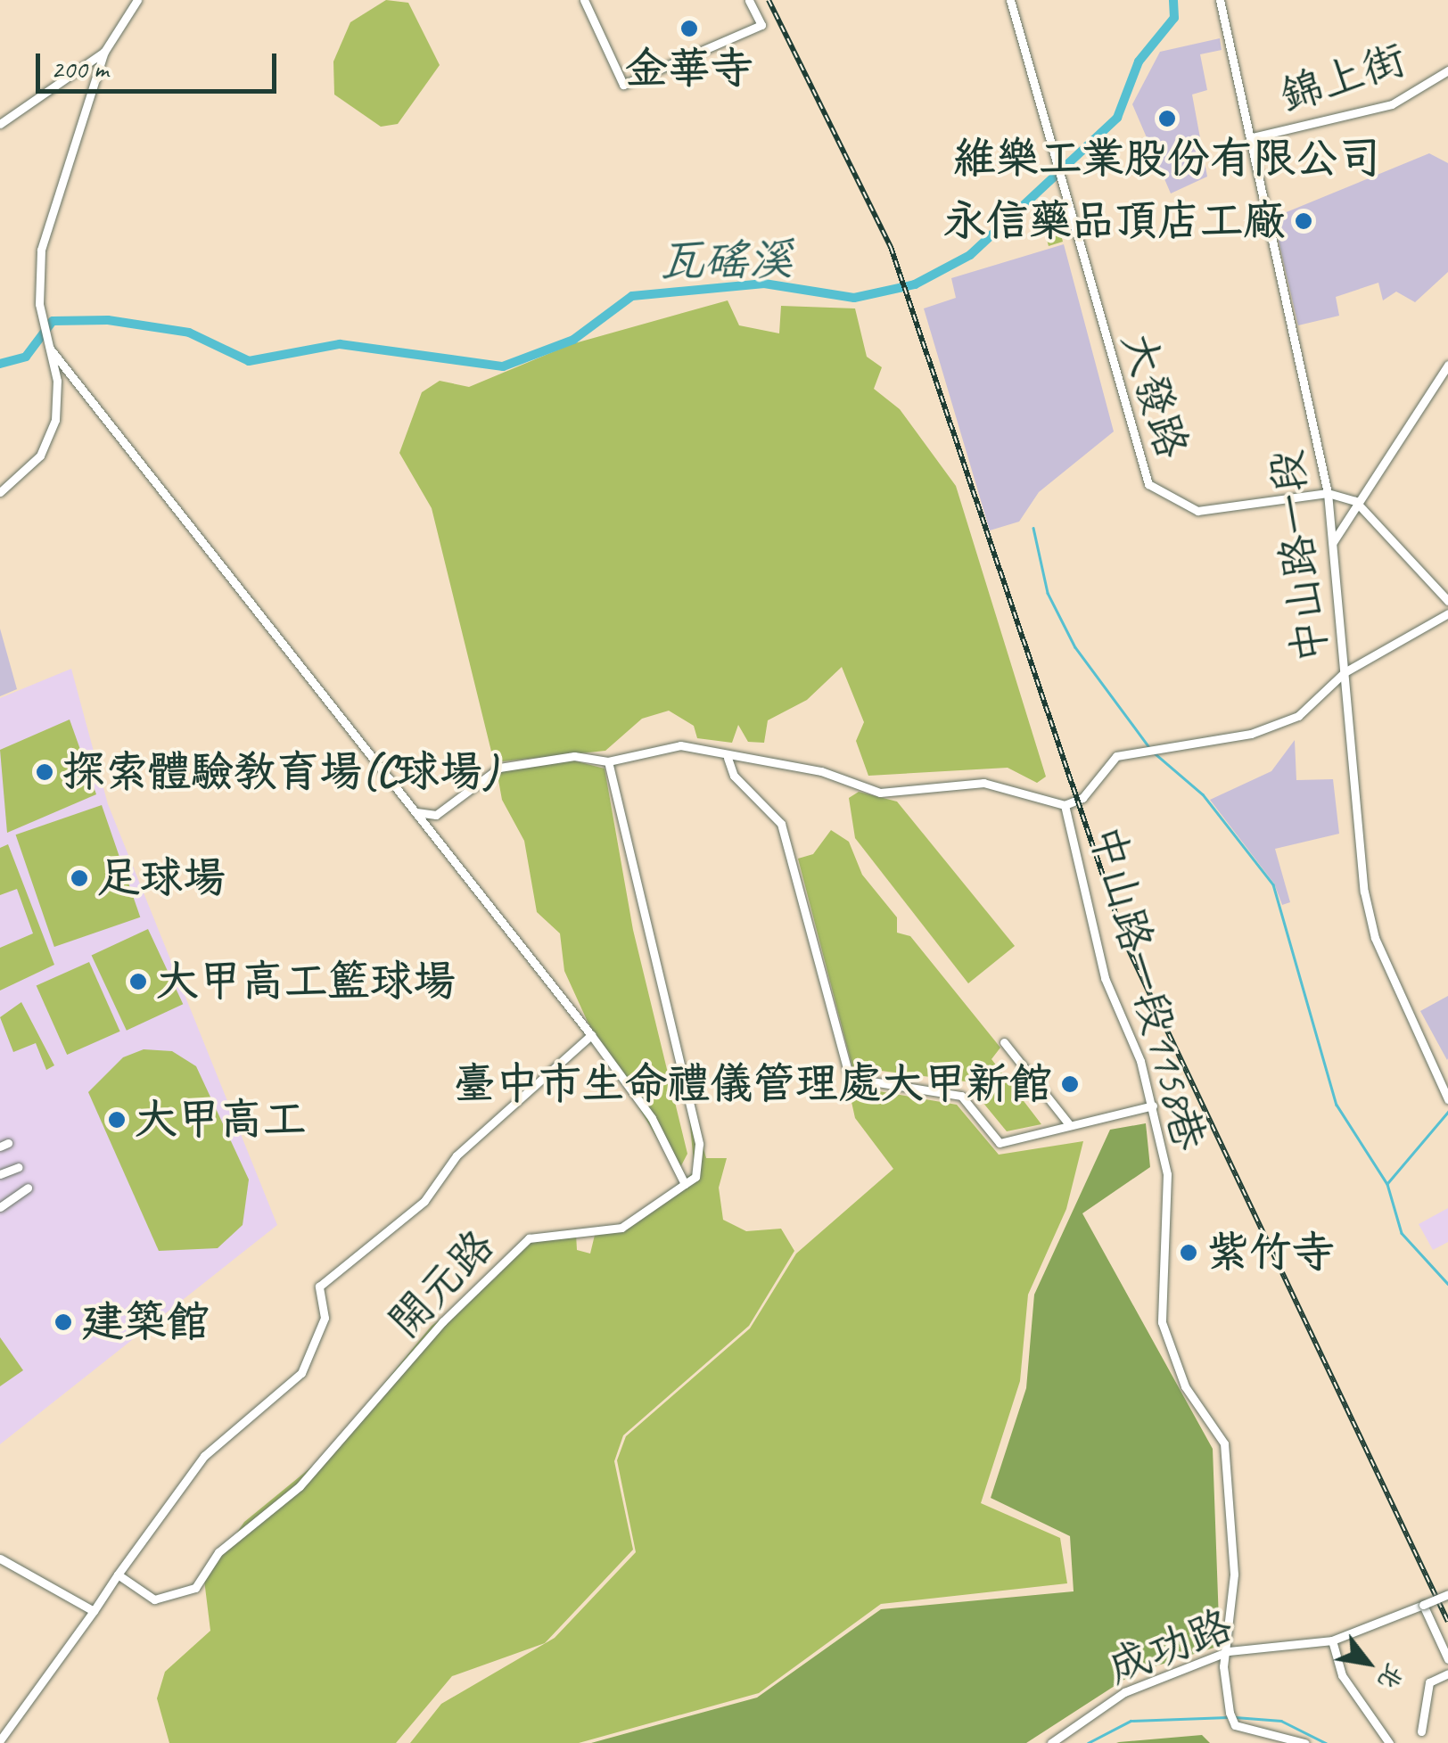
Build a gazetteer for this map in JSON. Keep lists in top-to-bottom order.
{
  "streets": {
    "street": [
      "錦上街",
      "大發路",
      "中山路一段",
      "中山路一段1158巷",
      "開元路",
      "成功路"
    ]
  },
  "crossings": [
    ["錦上街", "中山路一段"],
    ["大發路", "中山路一段"],
    ["中山路一段", "中山路一段1158巷"],
    ["中山路一段1158巷", "成功路"]
  ],
  "water": ["瓦磘溪"],
  "places": [
    "金華寺",
    "維樂工業股份有限公司",
    "永信藥品頂店工廠",
    "探索體驗教育場(C球場)",
    "足球場",
    "大甲高工籃球場",
    "臺中市生命禮儀管理處大甲新館",
    "大甲高工",
    "紫竹寺",
    "建築館"
  ],
  "scale_bar": "200 m",
  "north": "bottom right"
}
